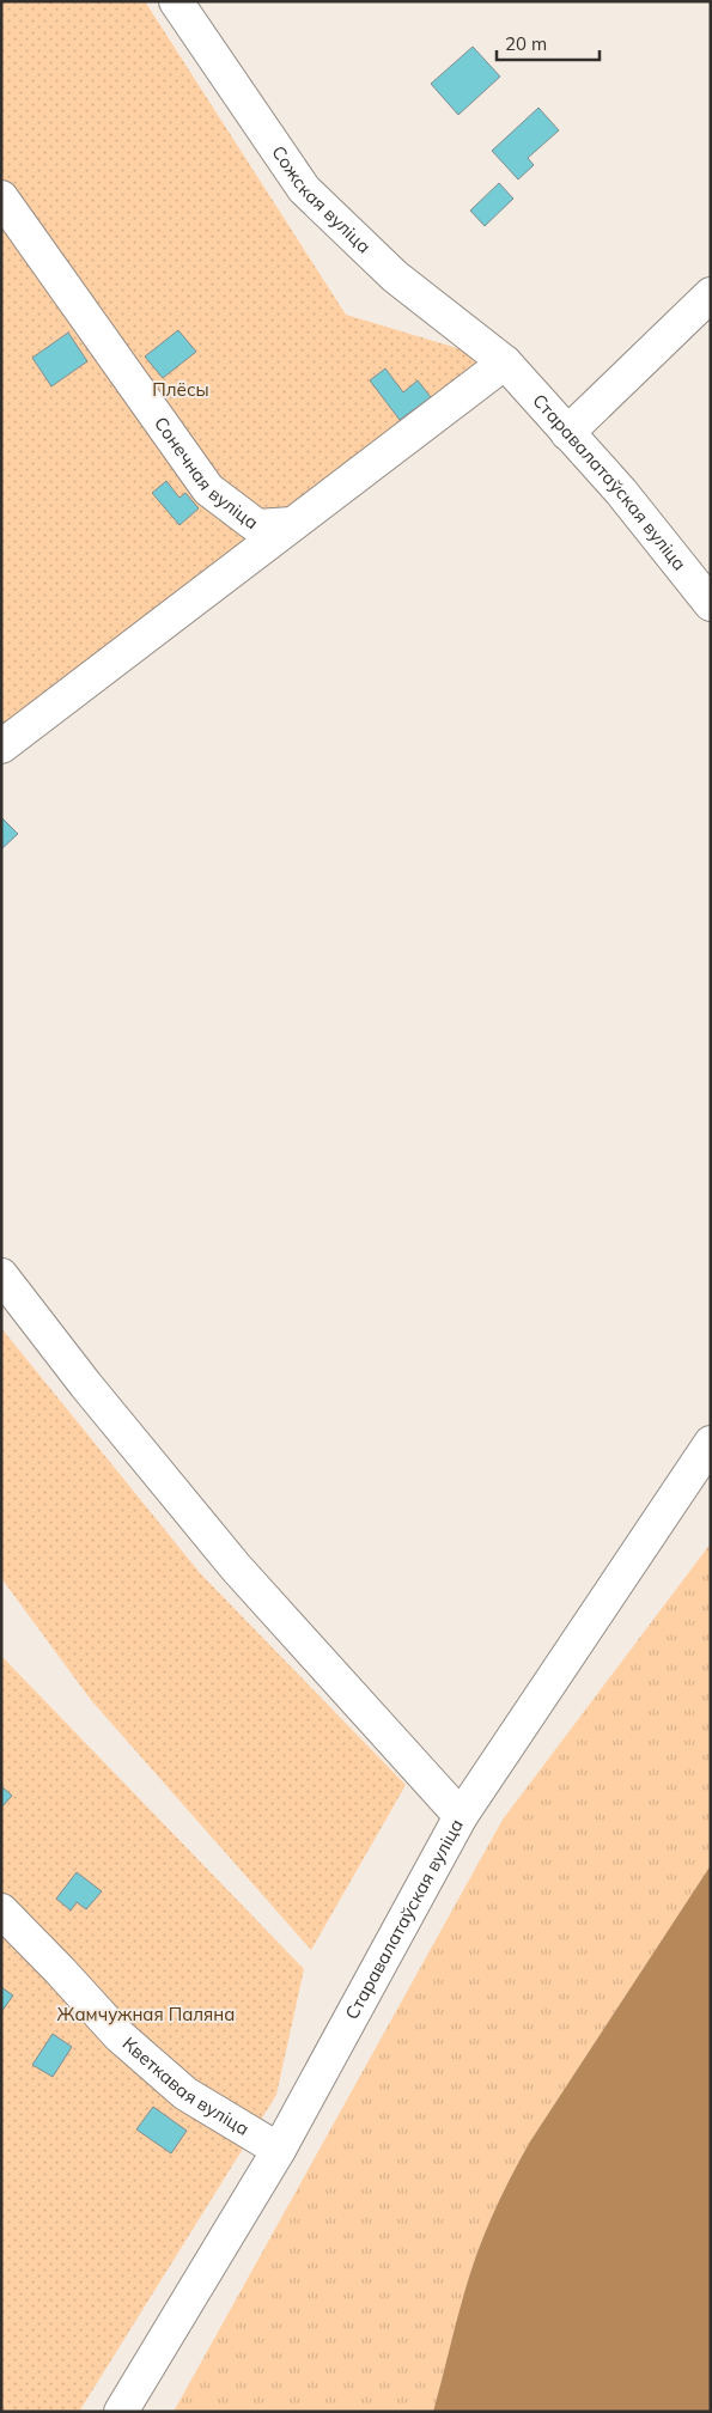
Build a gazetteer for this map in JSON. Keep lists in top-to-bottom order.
{
  "streets": {
    "street": [
      "Сожская вуліца",
      "Сонечная вуліца",
      "Старавалатаўская вуліца",
      "Кветкавая вуліца"
    ]
  },
  "crossings": [
    ["Сожская вуліца", "Старавалатаўская вуліца"],
    ["Старавалатаўская вуліца", "Кветкавая вуліца"]
  ],
  "parks": ["Плёсы", "Жамчужная Паляна"],
  "scale_bar": "20 m"
}
